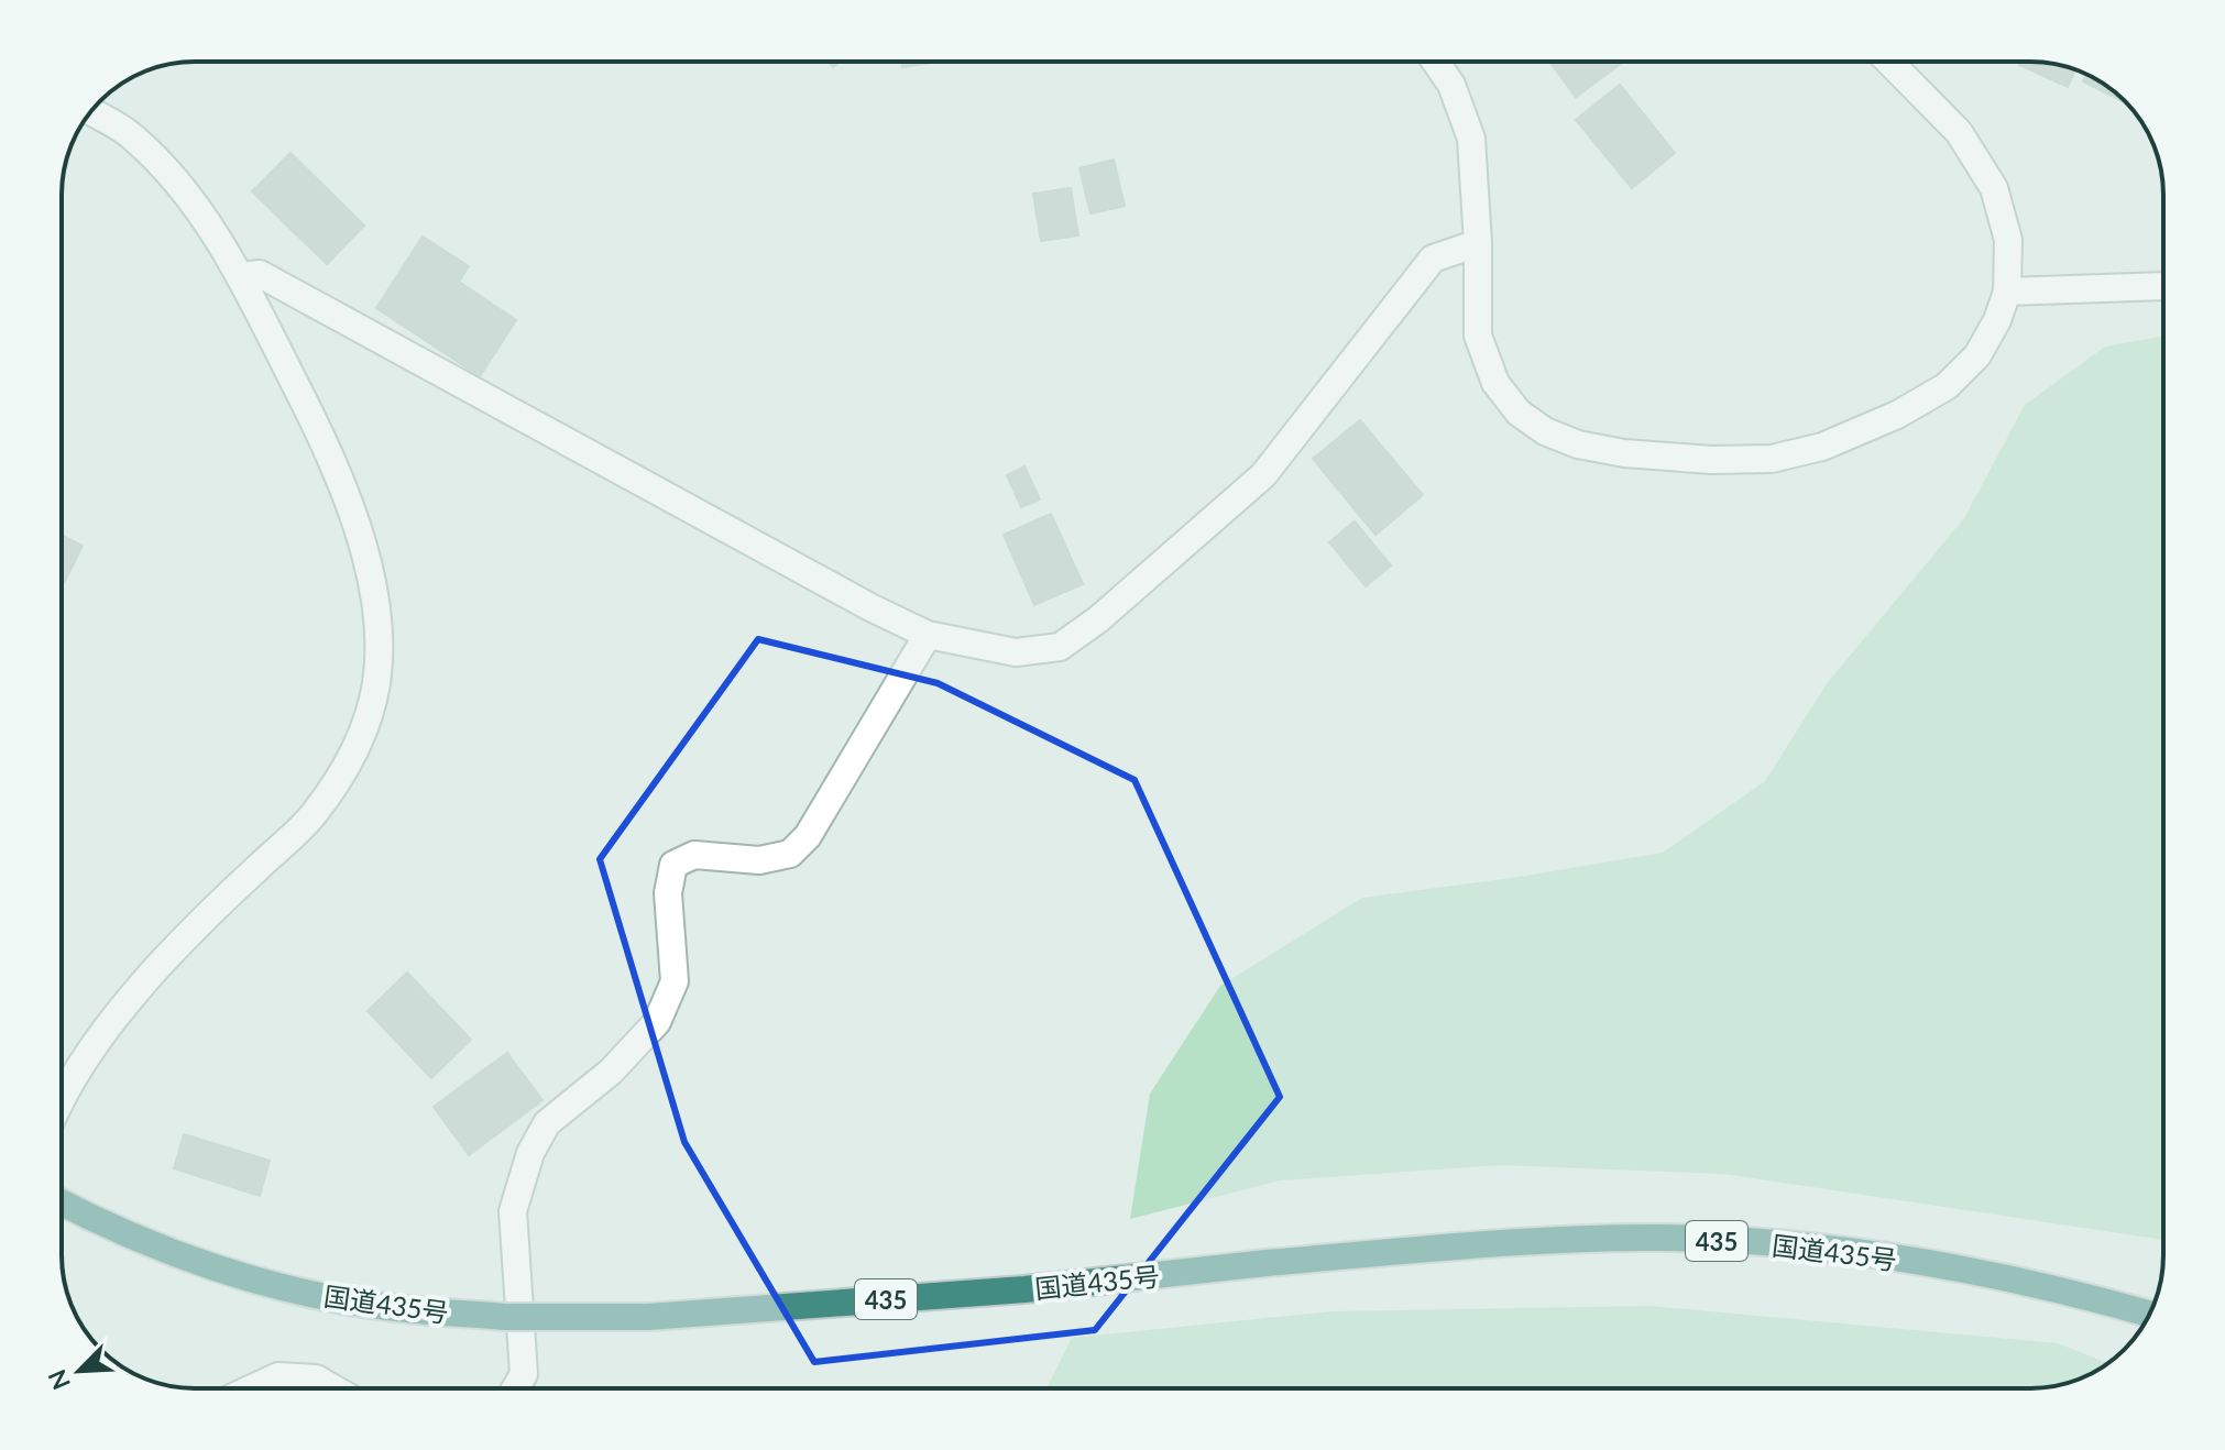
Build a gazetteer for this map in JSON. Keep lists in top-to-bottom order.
{
  "streets": {
    "highway": ["435", "国道435号"]
  },
  "north": "bottom left"
}
